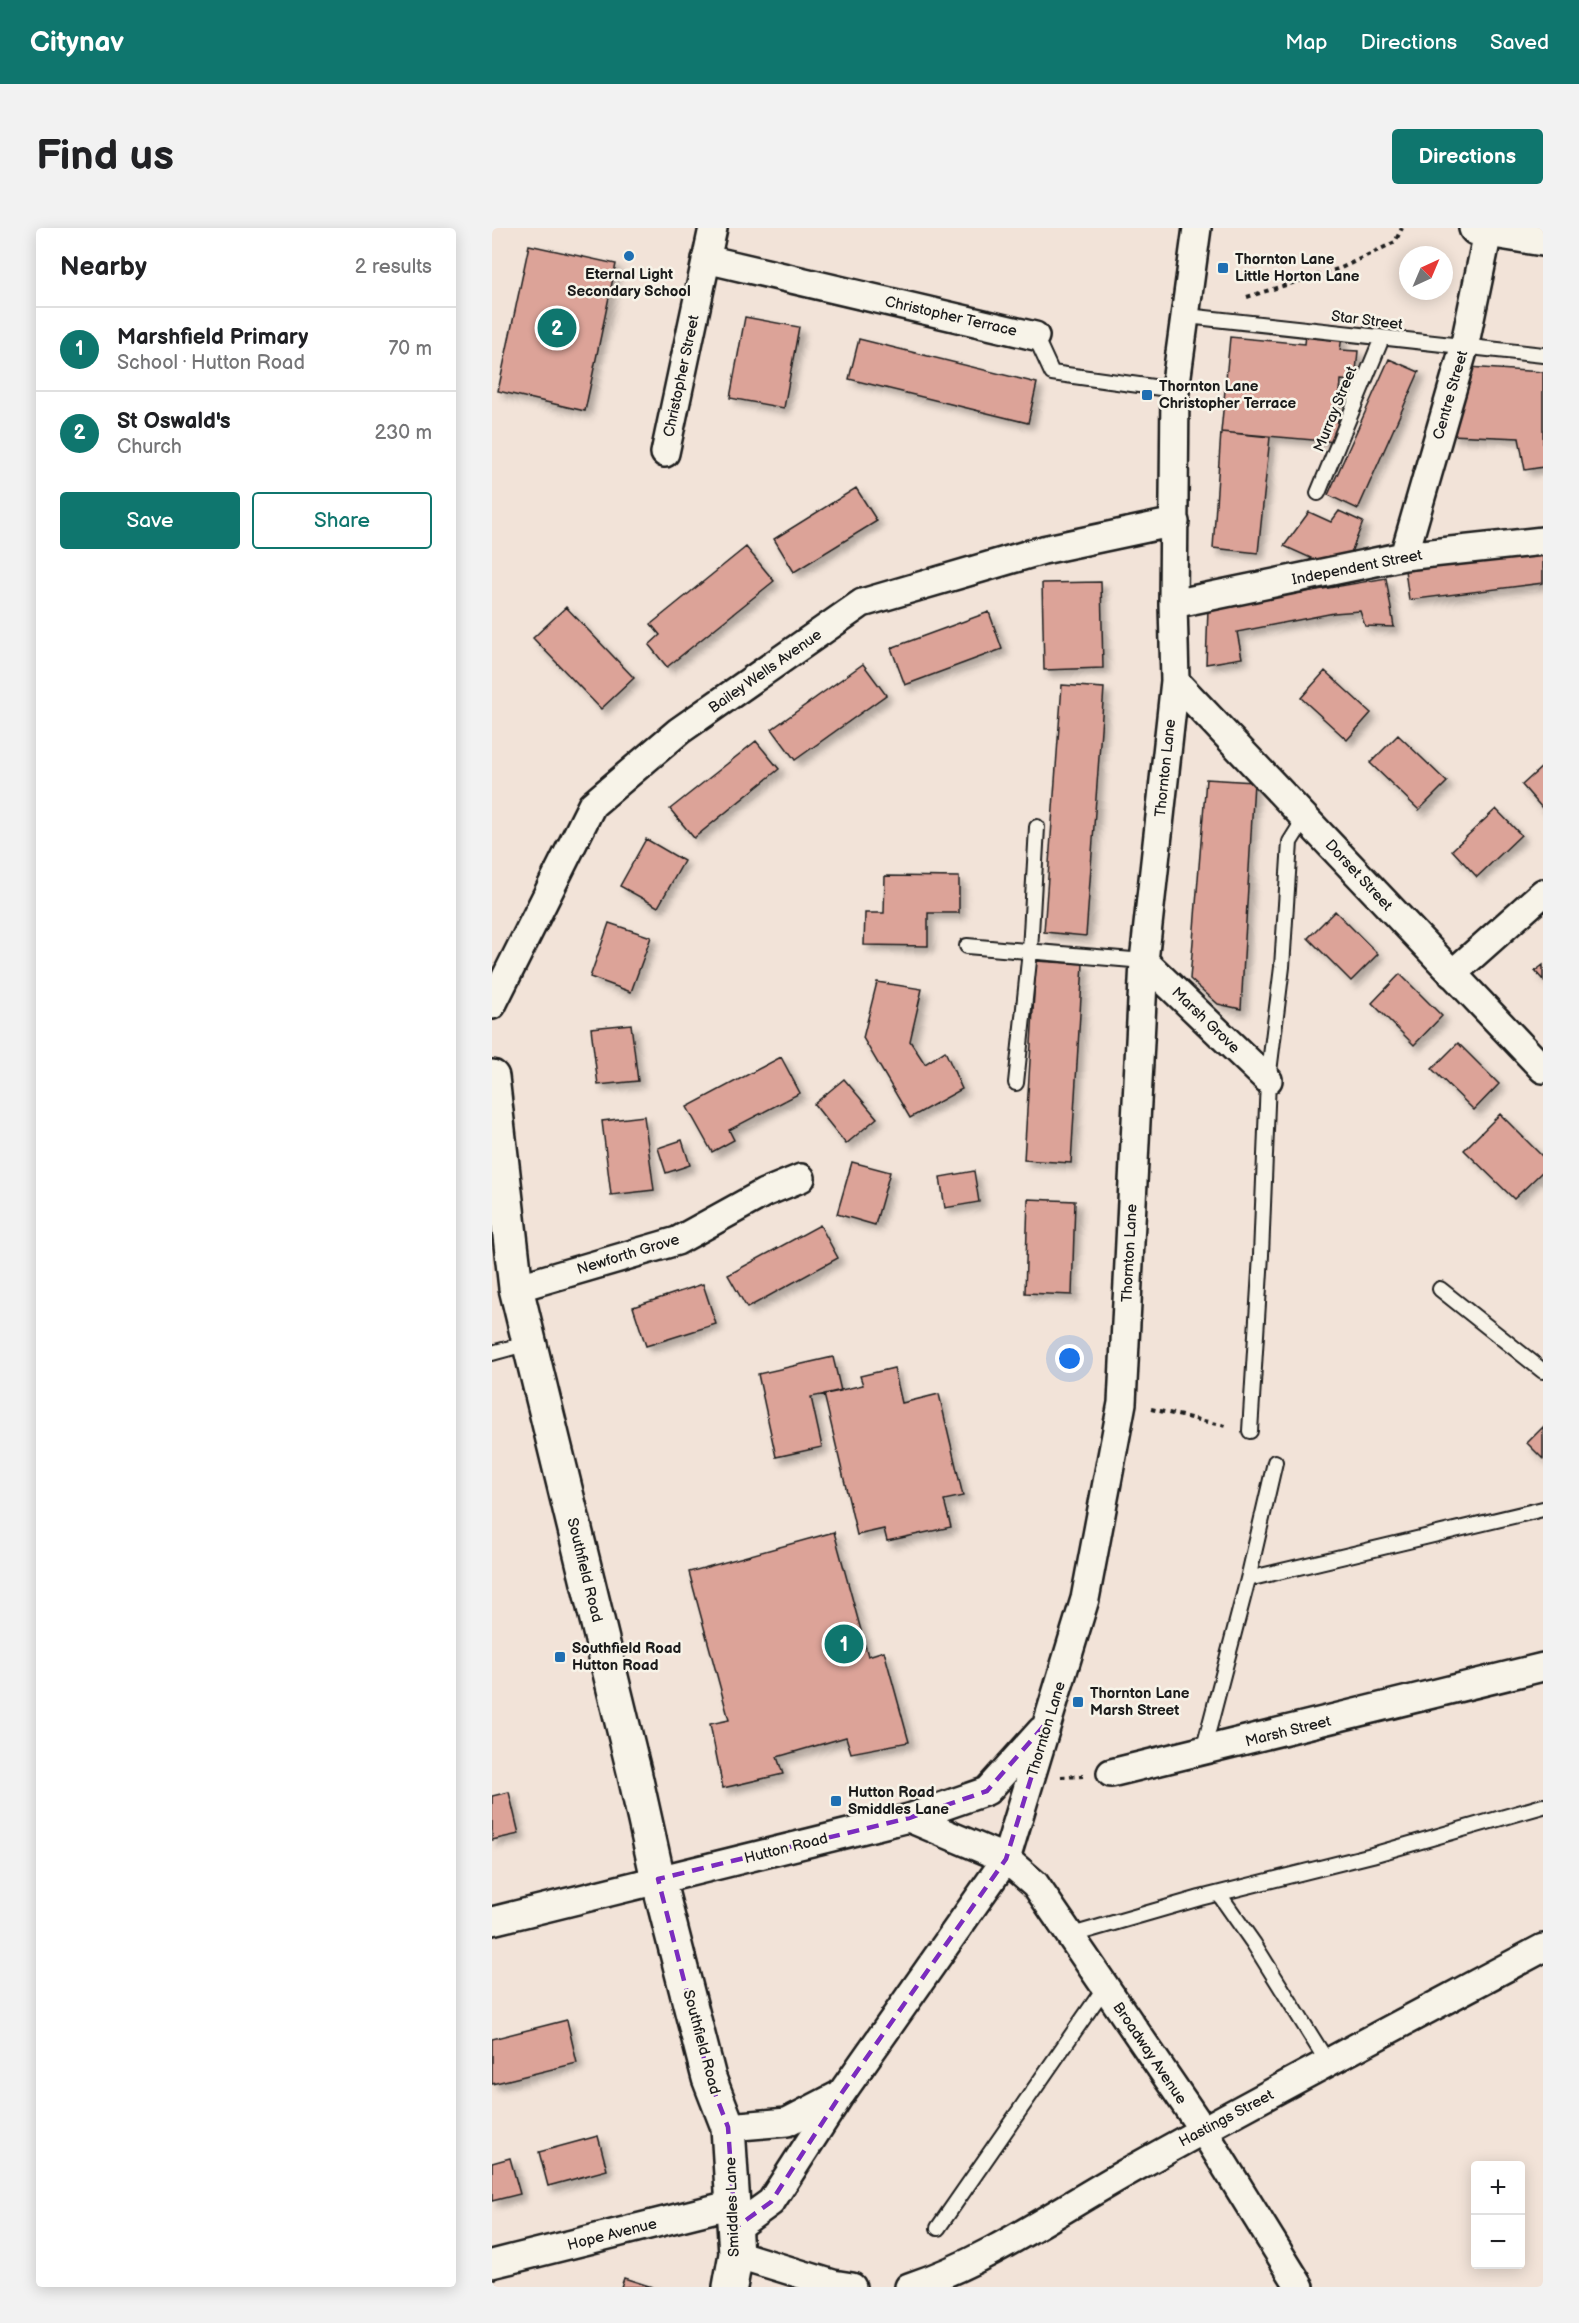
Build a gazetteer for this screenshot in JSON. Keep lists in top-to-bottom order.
{
  "streets": {
    "main road": ["Southfield Road", "Smiddles Lane"],
    "street": [
      "Christopher Terrace",
      "Christopher Street",
      "Centre Street",
      "Independent Street",
      "Bailey Wells Avenue",
      "Thornton Lane",
      "Dorset Street",
      "Marsh Grove",
      "Newforth Grove",
      "Marsh Street",
      "Hutton Road",
      "Broadway Avenue",
      "Hastings Street",
      "Hope Avenue"
    ],
    "lane": ["Star Street", "Murray Street"]
  },
  "crossings": [
    ["Christopher Terrace", "Christopher Street"],
    ["Christopher Terrace", "Thornton Lane"],
    ["Star Street", "Centre Street"],
    ["Star Street", "Murray Street"],
    ["Star Street", "Thornton Lane"],
    ["Centre Street", "Independent Street"],
    ["Independent Street", "Thornton Lane"],
    ["Bailey Wells Avenue", "Thornton Lane"],
    ["Thornton Lane", "Dorset Street"],
    ["Thornton Lane", "Marsh Grove"],
    ["Thornton Lane", "Southfield Road"],
    ["Thornton Lane", "Hutton Road"],
    ["Thornton Lane", "Broadway Avenue"],
    ["Thornton Lane", "Smiddles Lane"],
    ["Newforth Grove", "Southfield Road"],
    ["Southfield Road", "Hutton Road"],
    ["Southfield Road", "Smiddles Lane"],
    ["Hutton Road", "Broadway Avenue"],
    ["Broadway Avenue", "Hastings Street"],
    ["Smiddles Lane", "Hope Avenue"]
  ],
  "places": {
    "other": ["Eternal Light Secondary School"],
    "transit": [
      "Thornton Lane Little Horton Lane",
      "Thornton Lane Christopher Terrace",
      "Southfield Road Hutton Road",
      "Thornton Lane Marsh Street",
      "Hutton Road Smiddles Lane"
    ]
  },
  "north": "top right",
  "page": {
    "header": "Citynav",
    "nav": ["Map", "Directions", "Saved"],
    "buttons": [
      "Directions",
      ["Save", "Share"]
    ],
    "title": "Find us",
    "heading": ["Nearby", "2 results"],
    "list": [
      {
        "mark": "1",
        "name": "Marshfield Primary",
        "note": "School · Hutton Road",
        "value": "70 m"
      },
      {
        "mark": "2",
        "name": "St Oswald's",
        "note": "Church",
        "value": "230 m"
      }
    ],
    "pins": ["2", "1"],
    "map_buttons": ["+", "−"]
  }
}
